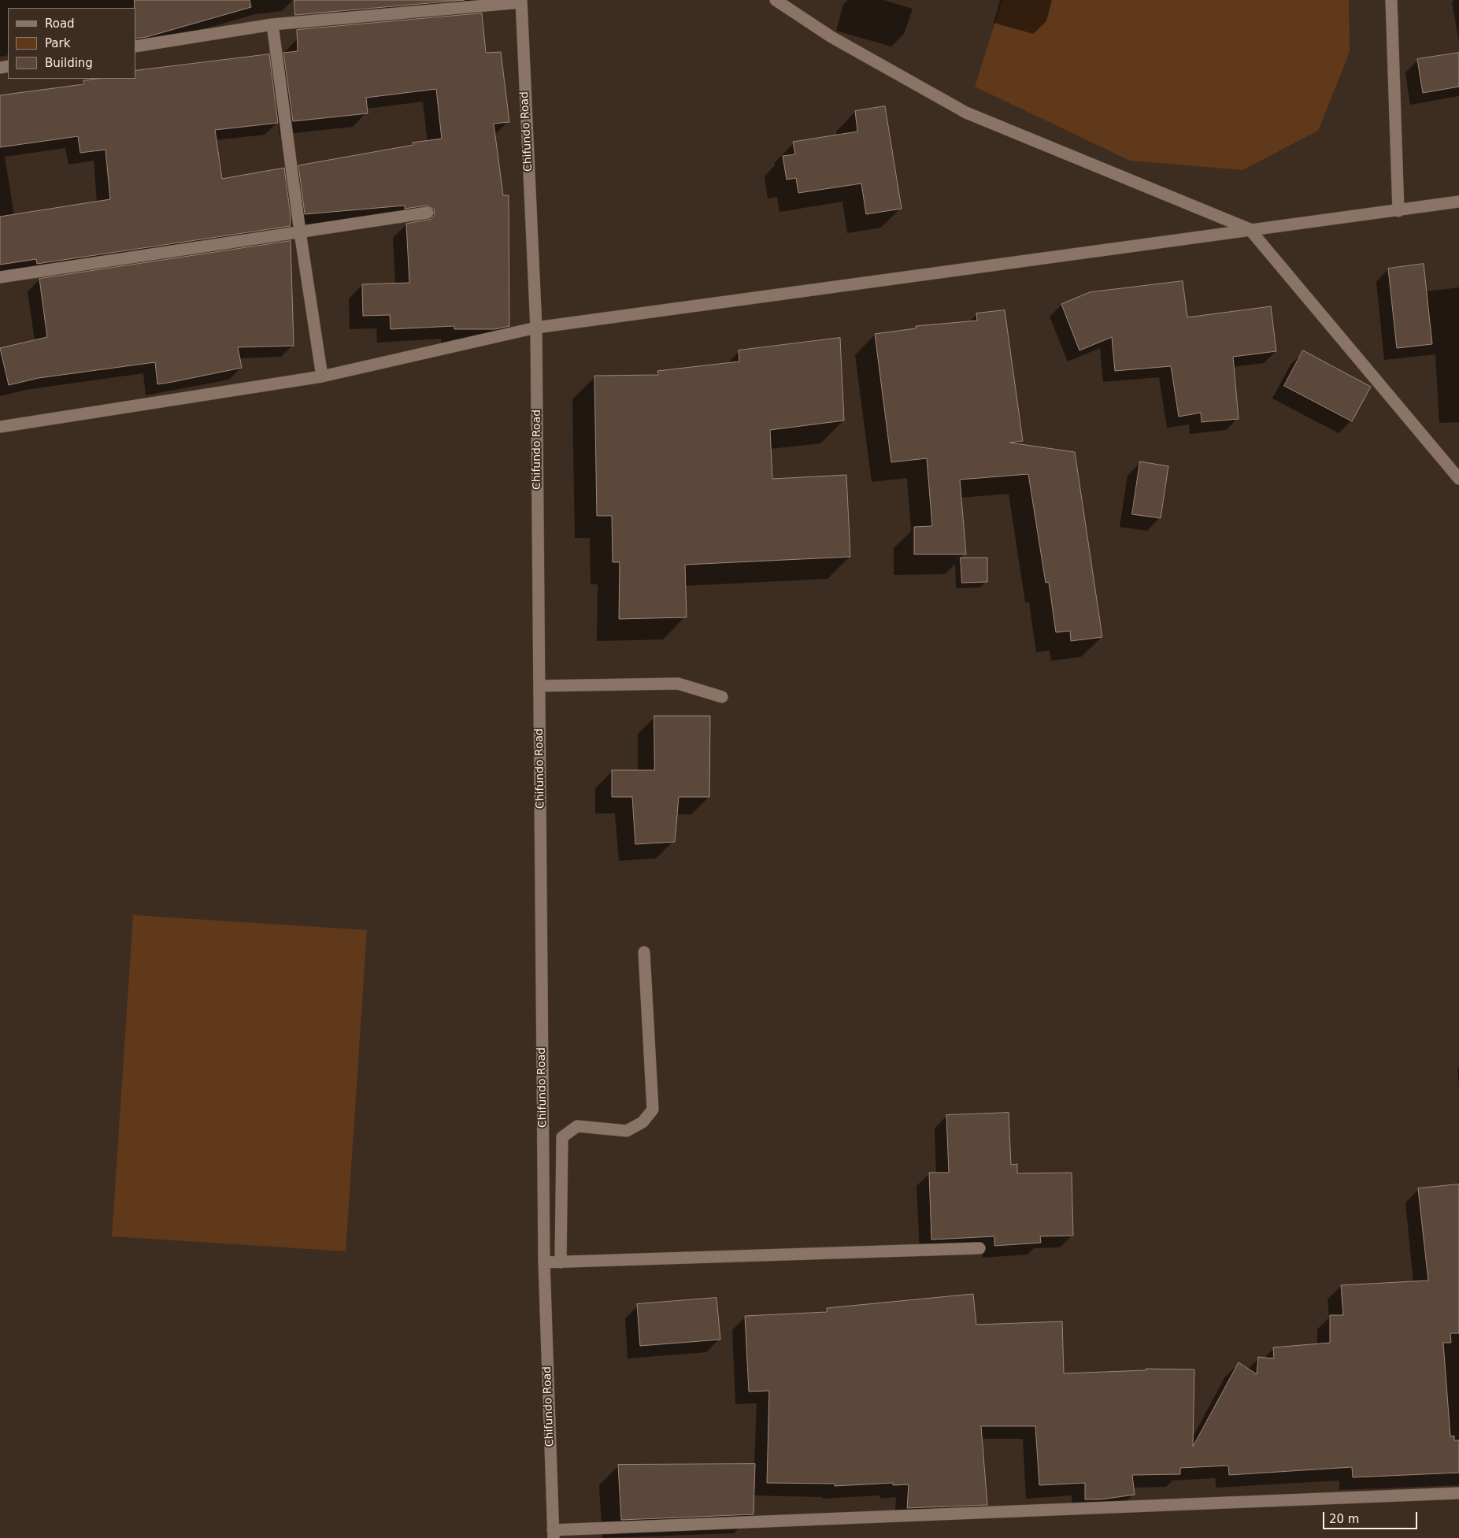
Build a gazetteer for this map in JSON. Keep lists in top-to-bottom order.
{
  "streets": {
    "street": ["Chifundo Road"]
  },
  "legend": ["Road", "Park", "Building"],
  "scale_bar": "20 m"
}
